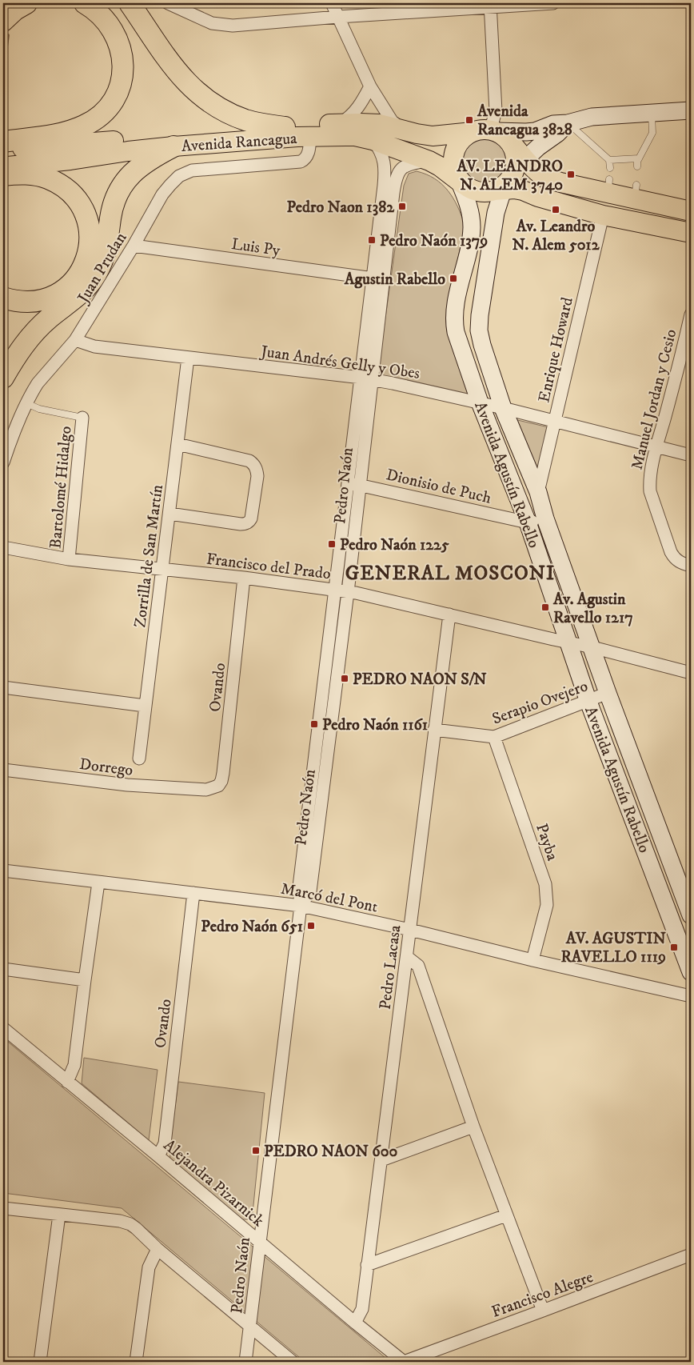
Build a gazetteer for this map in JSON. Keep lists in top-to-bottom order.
{
  "streets": {
    "main road": ["Avenida Rancagua", "Avenida Agustín Rabello"],
    "street": [
      "Luis Py",
      "Juan Prudan",
      "Enrique Howard",
      "Juan Andrés Gelly y Obes",
      "Manuel Jordan y Cesio",
      "Pedro Naón",
      "Dionisio de Puch",
      "Bartolomé Hidalgo",
      "Zorrilla de San Martín",
      "Francisco del Prado",
      "Ovando",
      "Serapio Ovejero",
      "Dorrego",
      "Payba",
      "Marcó del Pont",
      "Pedro Lacasa",
      "Alejandra Pizarnick",
      "Francisco Alegre"
    ]
  },
  "crossings": [
    ["Avenida Rancagua", "Juan Prudan"],
    ["Avenida Rancagua", "Avenida Agustín Rabello"],
    ["Avenida Rancagua", "Pedro Naón"],
    ["Luis Py", "Juan Prudan"],
    ["Luis Py", "Pedro Naón"],
    ["Juan Prudan", "Juan Andrés Gelly y Obes"],
    ["Enrique Howard", "Juan Andrés Gelly y Obes"],
    ["Enrique Howard", "Avenida Agustín Rabello"],
    ["Juan Andrés Gelly y Obes", "Manuel Jordan y Cesio"],
    ["Juan Andrés Gelly y Obes", "Avenida Agustín Rabello"],
    ["Juan Andrés Gelly y Obes", "Pedro Naón"],
    ["Juan Andrés Gelly y Obes", "Zorrilla de San Martín"],
    ["Avenida Agustín Rabello", "Dionisio de Puch"],
    ["Avenida Agustín Rabello", "Francisco del Prado"],
    ["Avenida Agustín Rabello", "Serapio Ovejero"],
    ["Pedro Naón", "Dionisio de Puch"],
    ["Pedro Naón", "Francisco del Prado"],
    ["Pedro Naón", "Marcó del Pont"],
    ["Pedro Naón", "Alejandra Pizarnick"],
    ["Bartolomé Hidalgo", "Francisco del Prado"],
    ["Zorrilla de San Martín", "Francisco del Prado"],
    ["Francisco del Prado", "Ovando"],
    ["Francisco del Prado", "Pedro Lacasa"],
    ["Ovando", "Dorrego"],
    ["Ovando", "Marcó del Pont"],
    ["Ovando", "Alejandra Pizarnick"],
    ["Serapio Ovejero", "Payba"],
    ["Serapio Ovejero", "Pedro Lacasa"],
    ["Payba", "Marcó del Pont"],
    ["Marcó del Pont", "Pedro Lacasa"],
    ["Pedro Lacasa", "Alejandra Pizarnick"],
    ["Alejandra Pizarnick", "Francisco Alegre"]
  ],
  "districts": ["GENERAL MOSCONI"],
  "places": {
    "transit": [
      "Avenida Rancagua 3828",
      "AV. LEANDRO N. ALEM 3740",
      "Pedro Naon 1382",
      "Av. Leandro N. Alem 5012",
      "Pedro Naón 1379",
      "Agustin Rabello",
      "Pedro Naón 1225",
      "Av. Agustin Ravello 1217",
      "PEDRO NAON S/N",
      "Pedro Naón 1161",
      "Pedro Naón 651",
      "AV. AGUSTIN RAVELLO 1119",
      "PEDRO NAON 600"
    ]
  }
}
